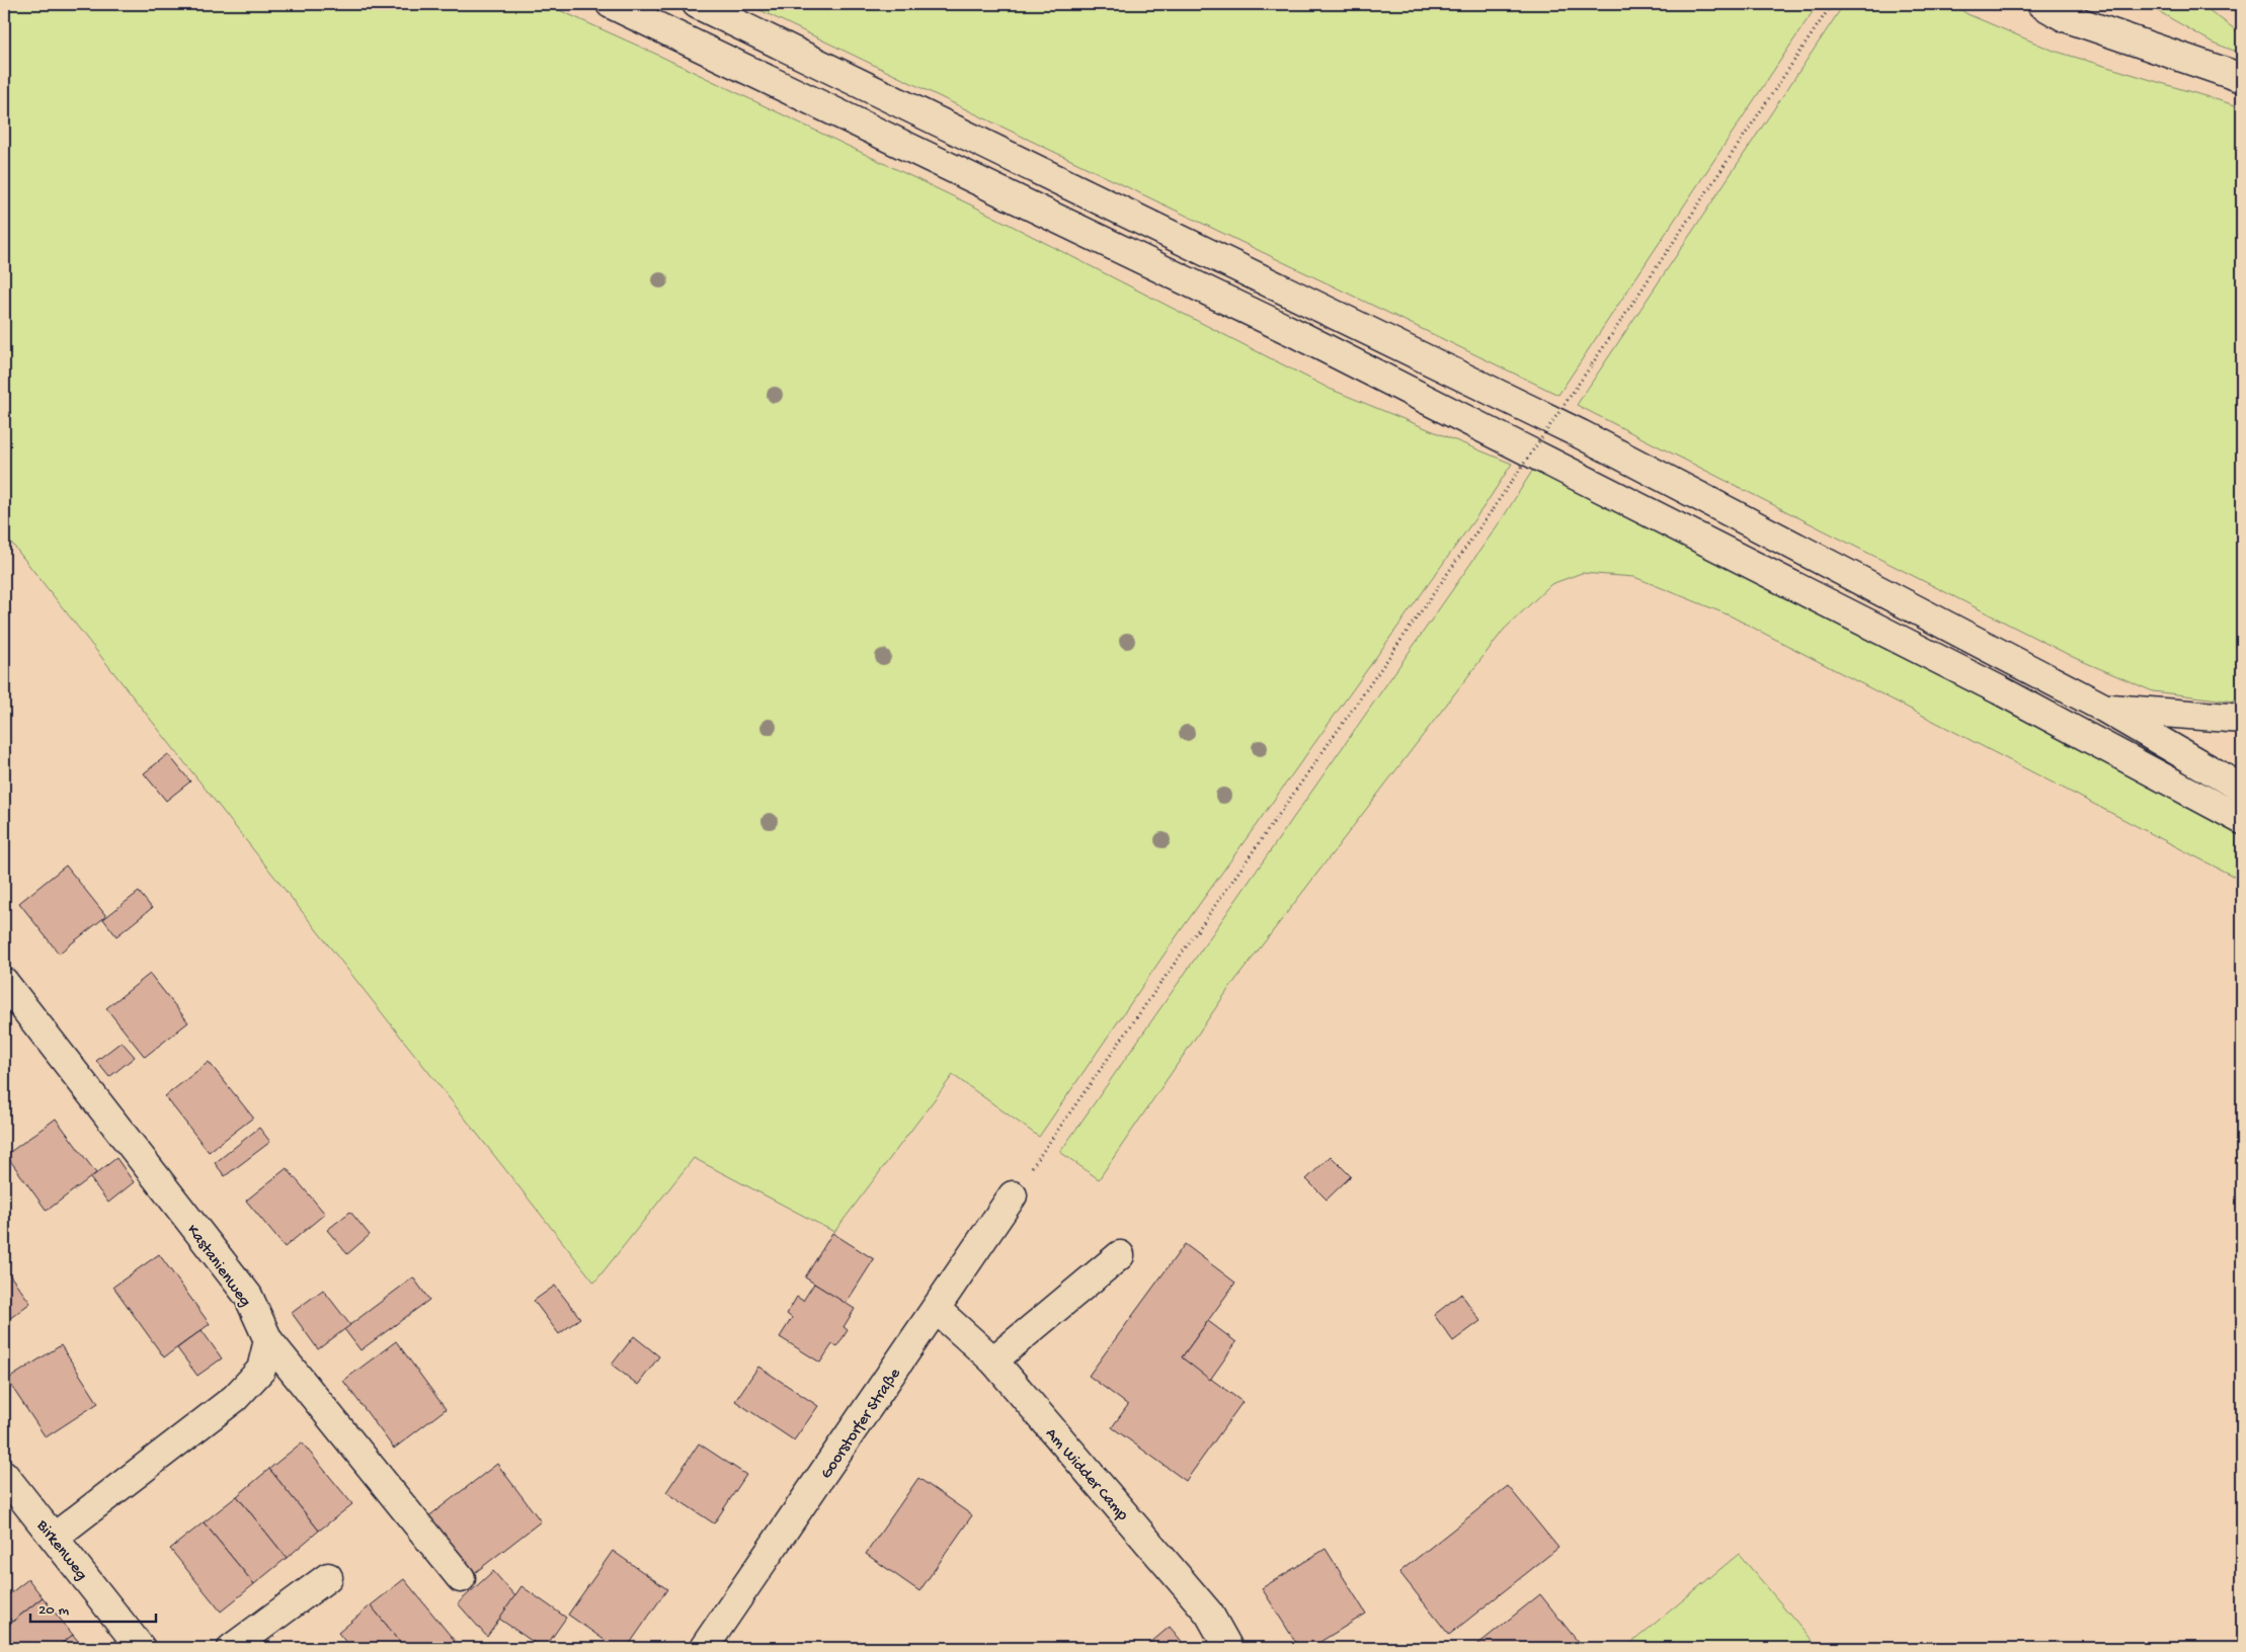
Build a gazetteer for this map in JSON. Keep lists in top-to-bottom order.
{
  "streets": {
    "main road": [
      "Kastanienweg",
      "Goorstorfer Straße",
      "Am Widder Camp",
      "Birkenweg"
    ]
  },
  "crossings": [
    ["Goorstorfer Straße", "Am Widder Camp"]
  ],
  "scale_bar": "20 m"
}
